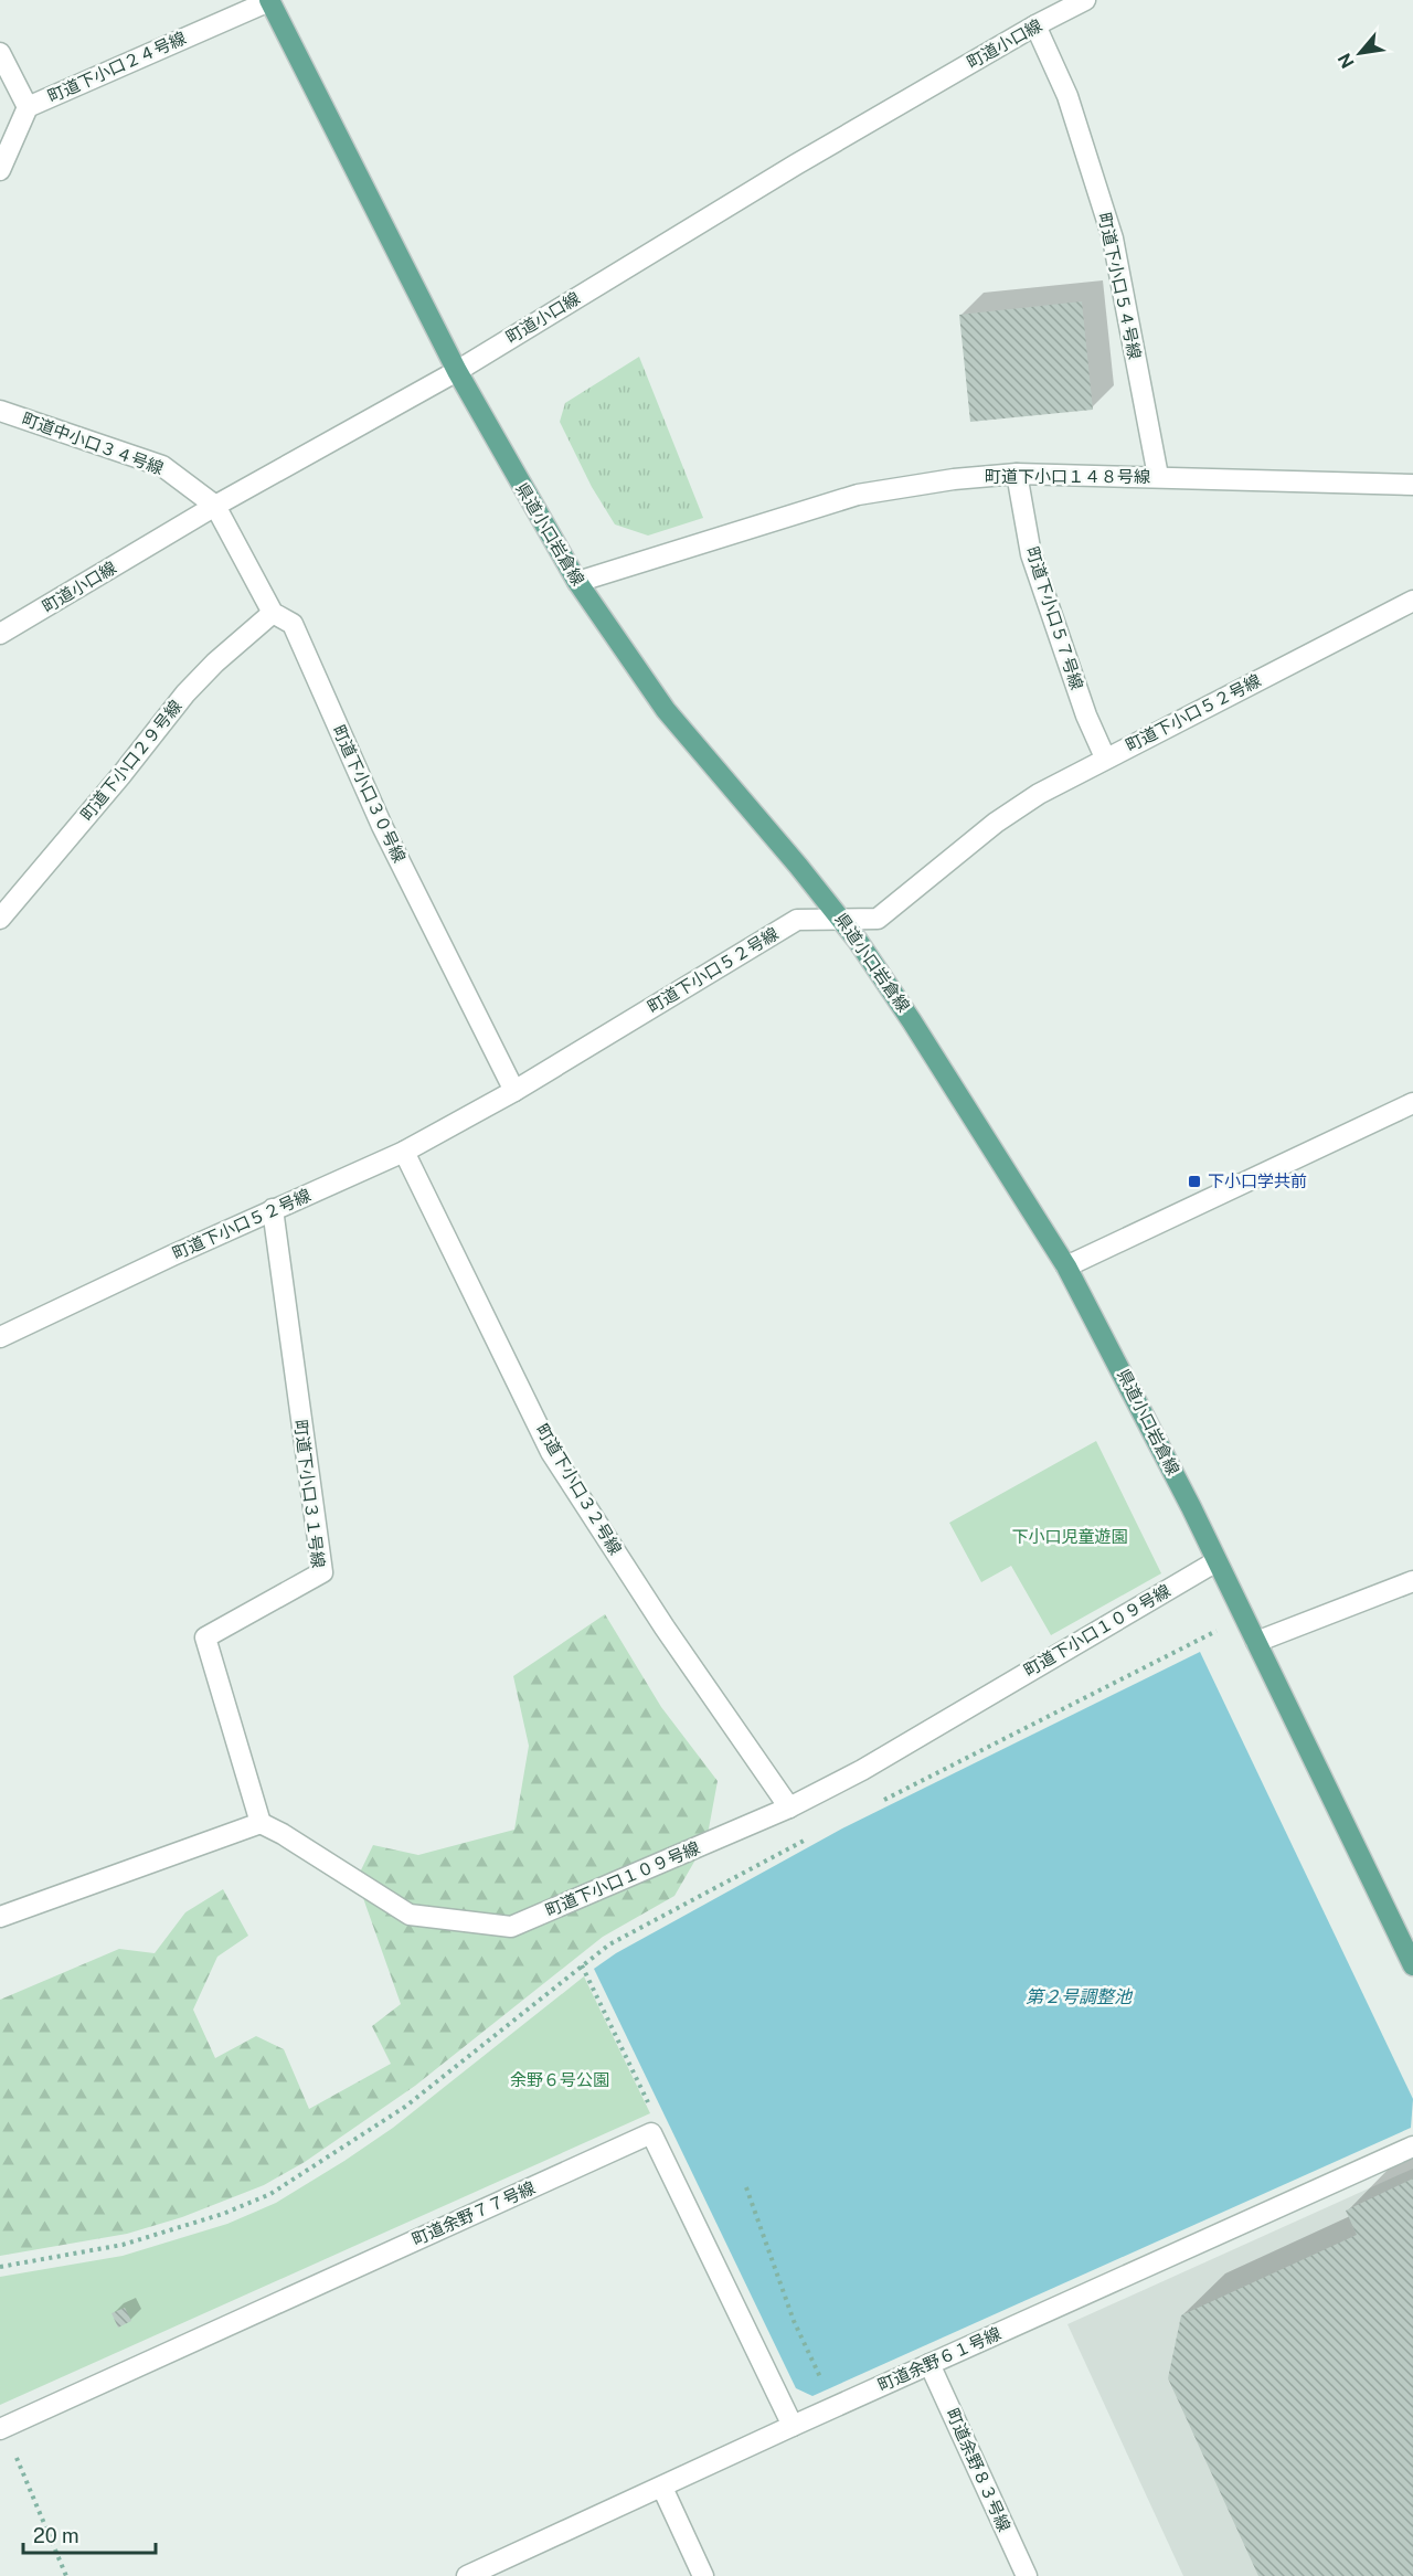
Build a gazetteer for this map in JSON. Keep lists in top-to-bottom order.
{
  "streets": {
    "main road": ["県道小口岩倉線"],
    "street": [
      "町道小口線",
      "町道下小口２４号線",
      "町道下小口５４号線",
      "町道中小口３４号線",
      "町道下小口１４８号線",
      "町道下小口５７号線",
      "町道下小口５２号線",
      "町道下小口２９号線",
      "町道下小口３０号線",
      "町道下小口３２号線",
      "町道下小口３１号線",
      "町道下小口１０９号線",
      "町道余野７７号線",
      "町道余野６１号線",
      "町道余野８３号線"
    ]
  },
  "crossings": [
    ["町道小口線", "町道下小口５４号線"],
    ["町道小口線", "町道中小口３４号線"],
    ["町道小口線", "県道小口岩倉線"],
    ["町道小口線", "町道下小口３０号線"],
    ["町道下小口２４号線", "県道小口岩倉線"],
    ["町道下小口５４号線", "町道下小口１４８号線"],
    ["町道中小口３４号線", "町道下小口３０号線"],
    ["町道下小口１４８号線", "県道小口岩倉線"],
    ["町道下小口１４８号線", "町道下小口５７号線"],
    ["県道小口岩倉線", "町道下小口５２号線"],
    ["県道小口岩倉線", "町道下小口１０９号線"],
    ["町道下小口５７号線", "町道下小口５２号線"],
    ["町道下小口５２号線", "町道下小口３０号線"],
    ["町道下小口５２号線", "町道下小口３２号線"],
    ["町道下小口５２号線", "町道下小口３１号線"],
    ["町道下小口２９号線", "町道下小口３０号線"],
    ["町道下小口３２号線", "町道下小口１０９号線"],
    ["町道下小口３１号線", "町道下小口１０９号線"],
    ["町道余野６１号線", "町道余野８３号線"]
  ],
  "water": ["第２号調整池"],
  "parks": ["下小口児童遊園", "余野６号公園"],
  "places": {
    "transit": ["下小口学共前"]
  },
  "scale_bar": "20 m",
  "north": "bottom left"
}
